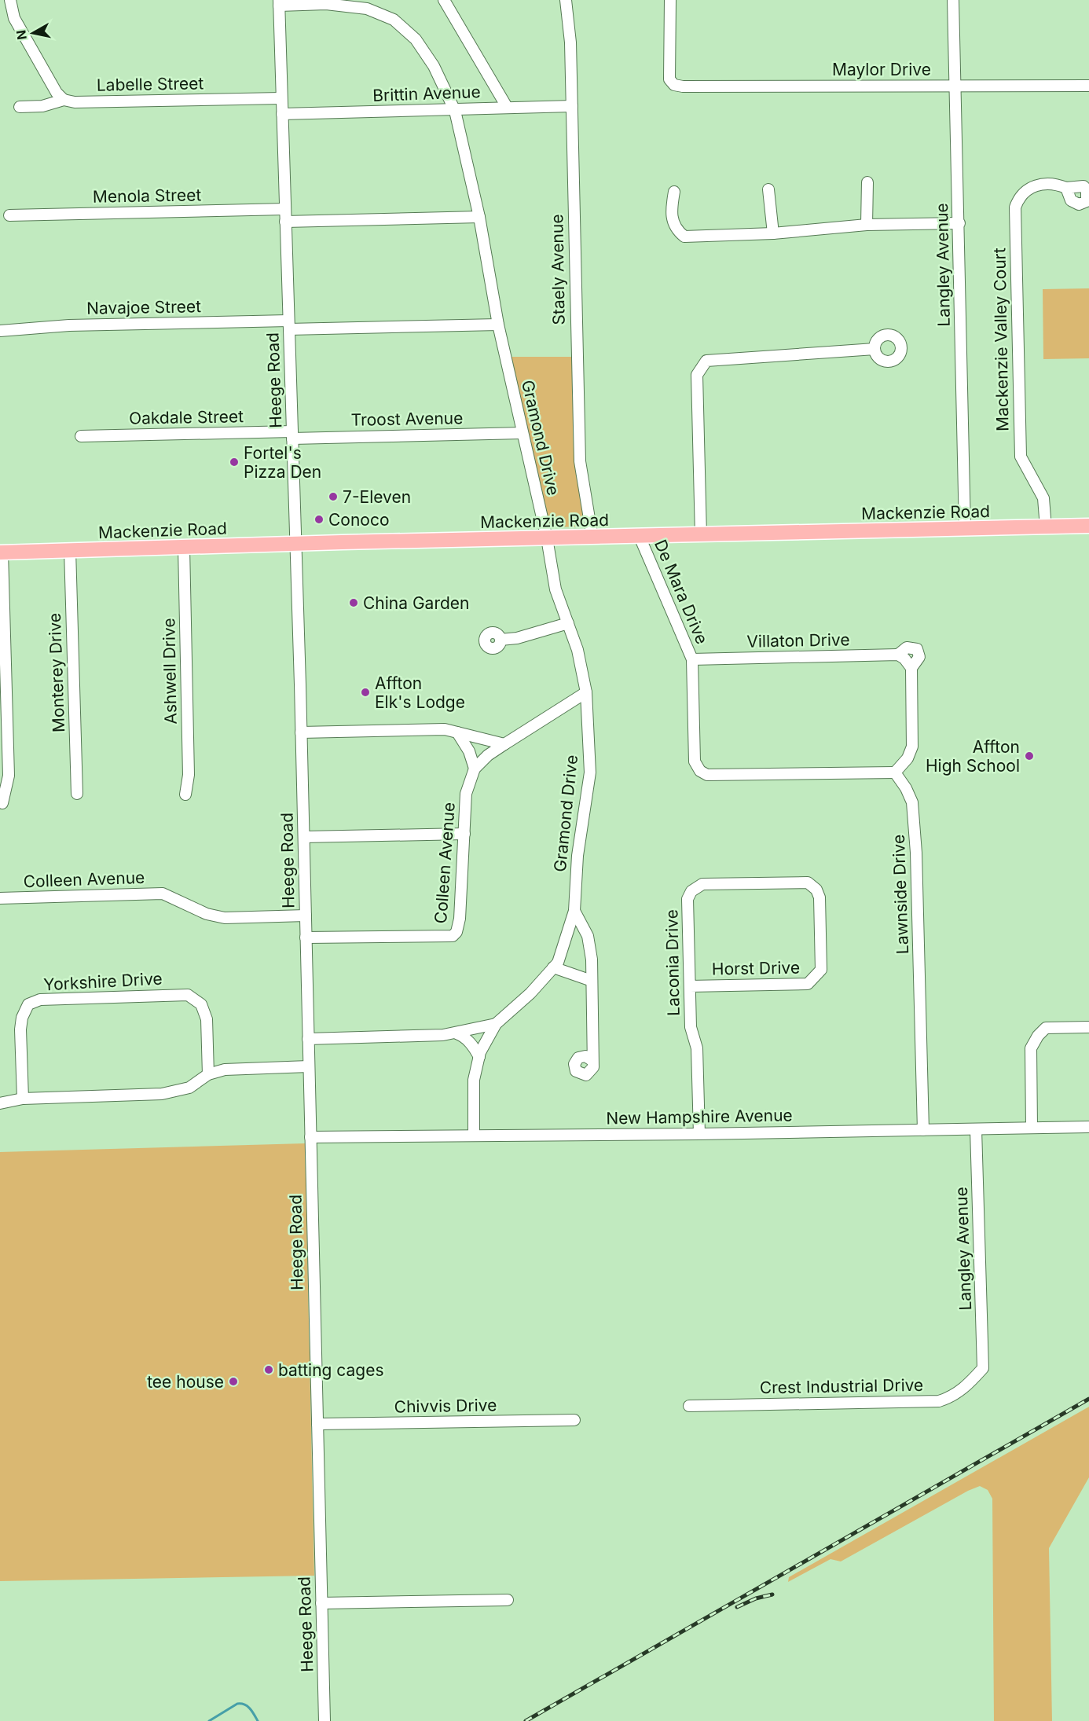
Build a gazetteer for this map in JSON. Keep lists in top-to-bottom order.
{
  "streets": {
    "main road": ["Mackenzie Road"],
    "street": [
      "Maylor Drive",
      "Labelle Street",
      "Brittin Avenue",
      "Menola Street",
      "Langley Avenue",
      "Staely Avenue",
      "Navajoe Street",
      "Mackenzie Valley Court",
      "Heege Road",
      "Oakdale Street",
      "Troost Avenue",
      "Gramond Drive",
      "De Mara Drive",
      "Villaton Drive",
      "Ashwell Drive",
      "Monterey Drive",
      "Colleen Avenue",
      "Lawnside Drive",
      "Laconia Drive",
      "Horst Drive",
      "Yorkshire Drive",
      "New Hampshire Avenue",
      "Crest Industrial Drive",
      "Chivvis Drive"
    ]
  },
  "crossings": [
    ["Maylor Drive", "Langley Avenue"],
    ["Labelle Street", "Heege Road"],
    ["Brittin Avenue", "Staely Avenue"],
    ["Brittin Avenue", "Heege Road"],
    ["Brittin Avenue", "Gramond Drive"],
    ["Menola Street", "Heege Road"],
    ["Langley Avenue", "Mackenzie Road"],
    ["Langley Avenue", "New Hampshire Avenue"],
    ["Langley Avenue", "Crest Industrial Drive"],
    ["Staely Avenue", "Mackenzie Road"],
    ["Navajoe Street", "Heege Road"],
    ["Navajoe Street", "Gramond Drive"],
    ["Mackenzie Valley Court", "Mackenzie Road"],
    ["Heege Road", "Oakdale Street"],
    ["Heege Road", "Troost Avenue"],
    ["Heege Road", "Gramond Drive"],
    ["Heege Road", "Mackenzie Road"],
    ["Heege Road", "Colleen Avenue"],
    ["Heege Road", "New Hampshire Avenue"],
    ["Heege Road", "Chivvis Drive"],
    ["Oakdale Street", "Troost Avenue"],
    ["Troost Avenue", "Gramond Drive"],
    ["Gramond Drive", "Mackenzie Road"],
    ["Gramond Drive", "Colleen Avenue"],
    ["Gramond Drive", "New Hampshire Avenue"],
    ["Mackenzie Road", "De Mara Drive"],
    ["Mackenzie Road", "Ashwell Drive"],
    ["Mackenzie Road", "Monterey Drive"],
    ["De Mara Drive", "Villaton Drive"],
    ["De Mara Drive", "Lawnside Drive"],
    ["Lawnside Drive", "New Hampshire Avenue"],
    ["Laconia Drive", "Horst Drive"],
    ["Laconia Drive", "New Hampshire Avenue"]
  ],
  "places": [
    "Fortel's Pizza Den",
    "7-Eleven",
    "Conoco",
    "China Garden",
    "Affton Elk's Lodge",
    "Affton High School",
    "batting cages",
    "tee house"
  ],
  "north": "left"
}
